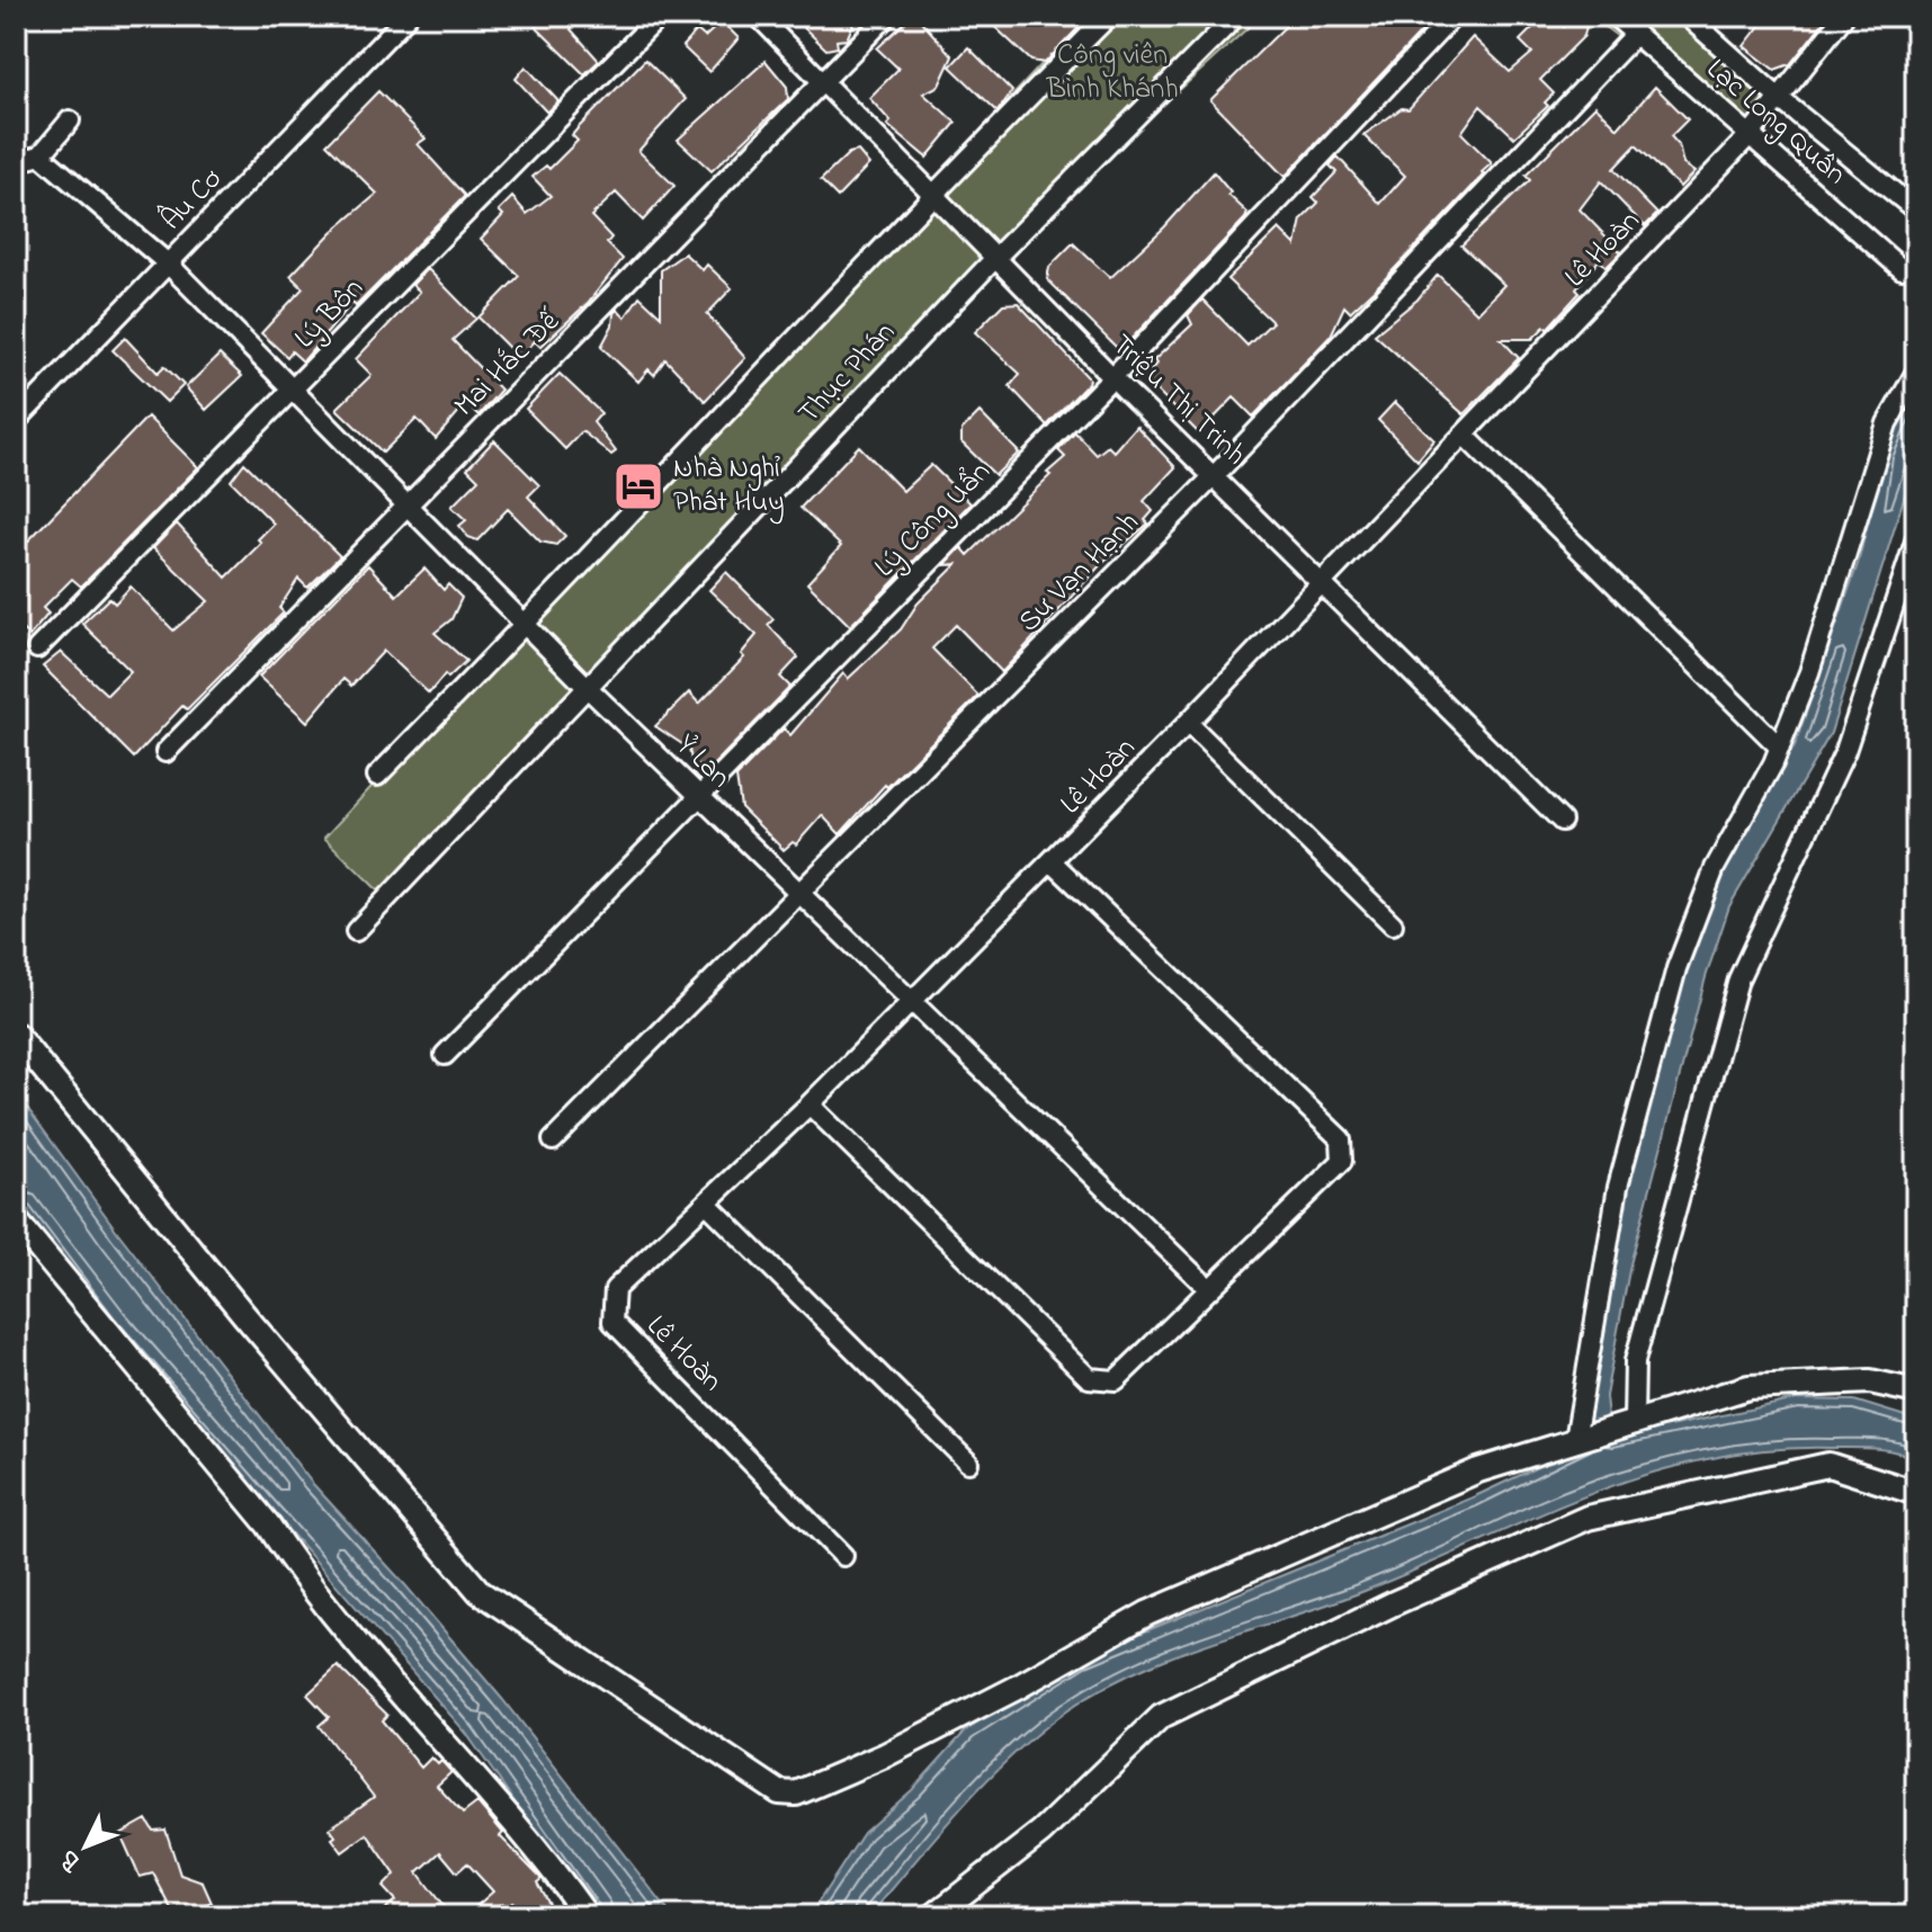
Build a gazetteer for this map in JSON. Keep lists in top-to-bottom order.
{
  "streets": {
    "street": [
      "Lạc Long Quân",
      "Âu Cơ",
      "Lê Hoàn",
      "Lý Bôn",
      "Mai Hắc Đế",
      "Thục Phán",
      "Triệu Thị Trinh",
      "Lý Công Uẩn",
      "Sư Vạn Hạnh",
      "Ỷ Lan"
    ]
  },
  "crossings": [
    ["Lạc Long Quân", "Lê Hoàn"],
    ["Lạc Long Quân", "Sư Vạn Hạnh"],
    ["Âu Cơ", "Ỷ Lan"],
    ["Lê Hoàn", "Triệu Thị Trinh"],
    ["Lê Hoàn", "Ỷ Lan"],
    ["Lý Bôn", "Ỷ Lan"],
    ["Mai Hắc Đế", "Triệu Thị Trinh"],
    ["Mai Hắc Đế", "Ỷ Lan"],
    ["Thục Phán", "Triệu Thị Trinh"],
    ["Thục Phán", "Ỷ Lan"],
    ["Triệu Thị Trinh", "Lý Công Uẩn"],
    ["Triệu Thị Trinh", "Sư Vạn Hạnh"],
    ["Lý Công Uẩn", "Ỷ Lan"],
    ["Sư Vạn Hạnh", "Ỷ Lan"]
  ],
  "parks": ["Công viên Bình Khánh"],
  "places": {
    "hotel": ["Nhà Nghỉ Phát Huy"]
  },
  "north": "bottom left"
}
